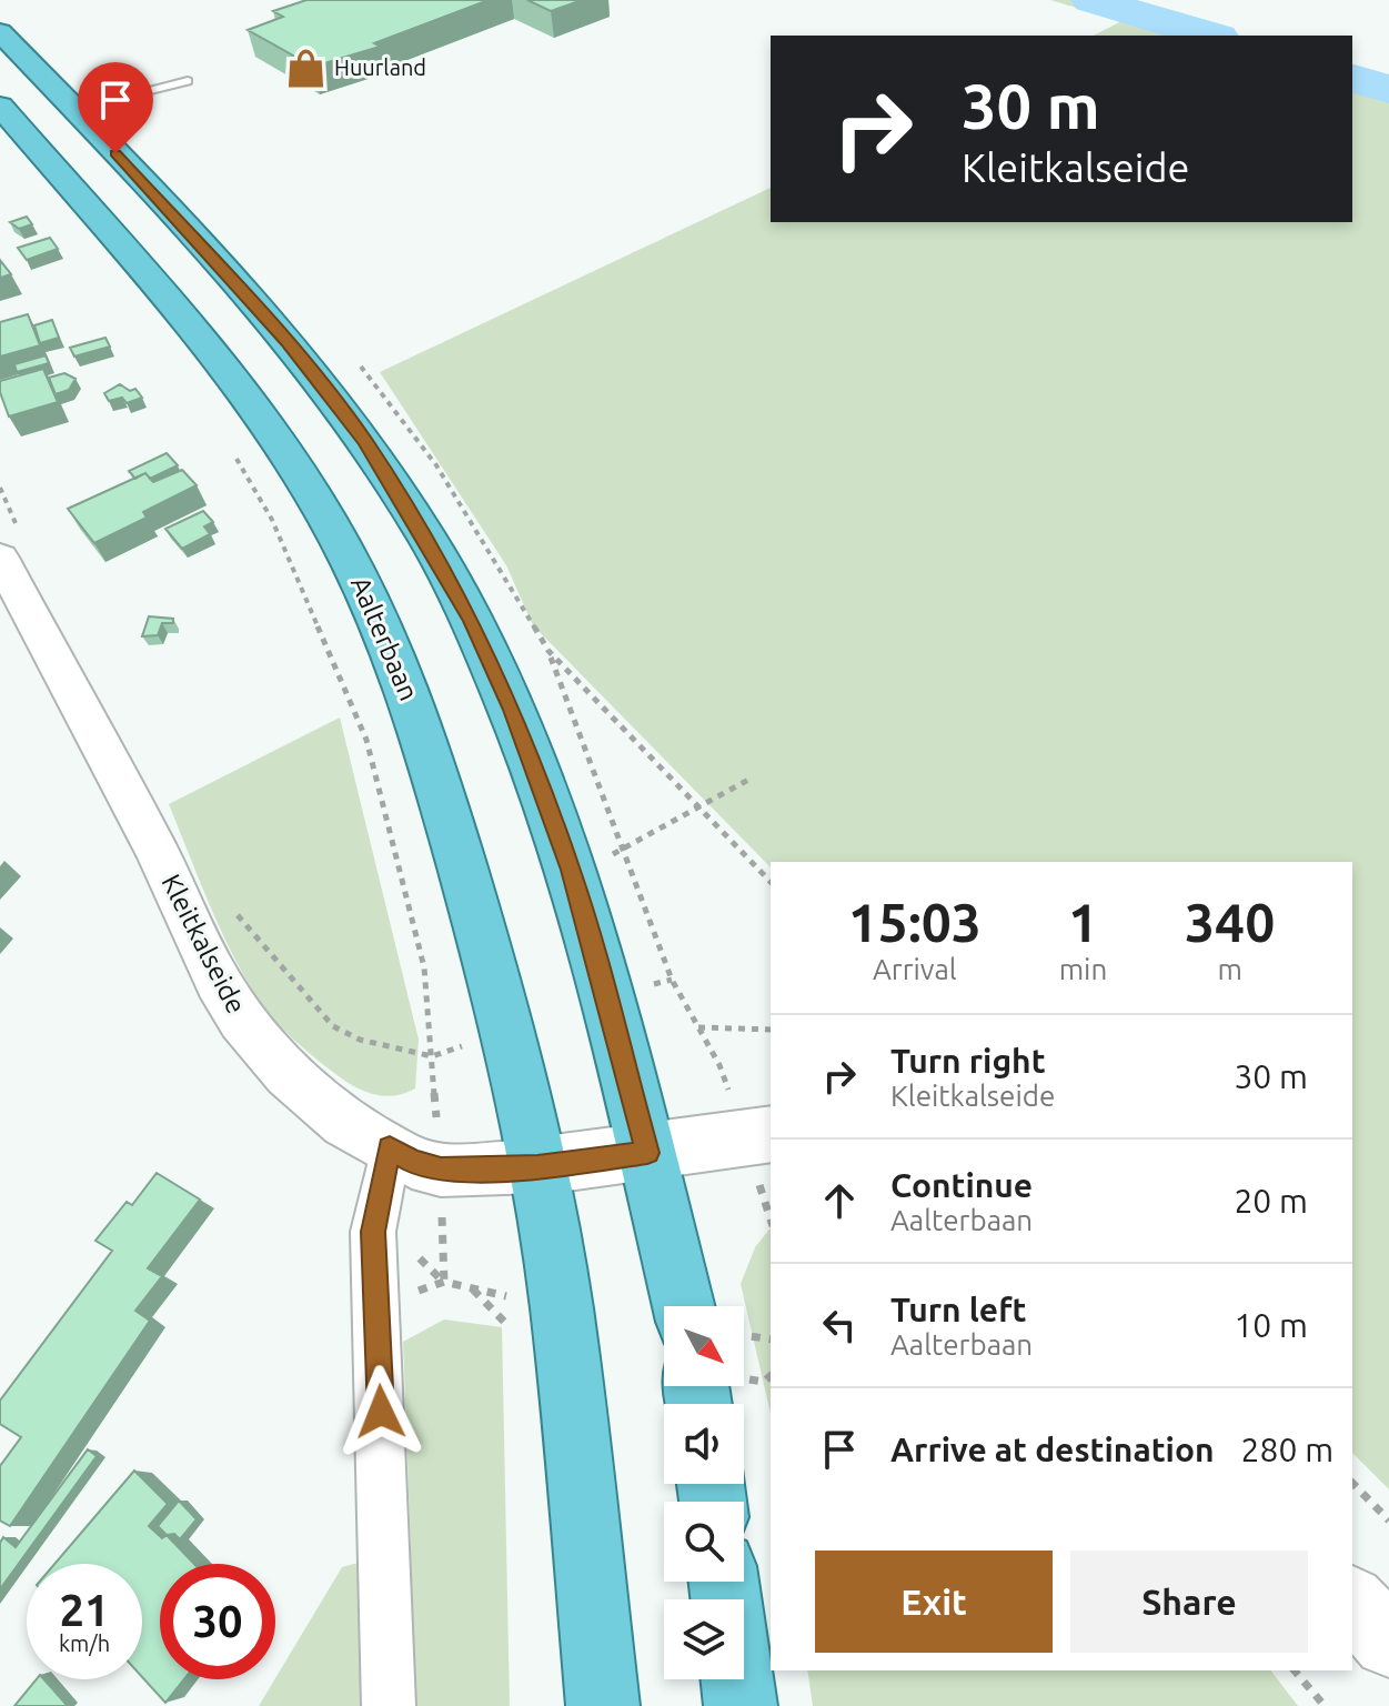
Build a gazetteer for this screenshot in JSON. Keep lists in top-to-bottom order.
{
  "streets": {
    "highway": ["Aalterbaan"],
    "street": ["Kleitkalseide"]
  },
  "crossings": [
    ["Aalterbaan", "Kleitkalseide"]
  ],
  "places": {
    "shop": ["Huurland"]
  },
  "north": "bottom right",
  "page": {
    "turn": ["30 m", "Kleitkalseide"],
    "eta": [
      "15:03",
      "Arrival",
      "1",
      "min",
      "340",
      "m"
    ],
    "list": [
      {
        "name": "Turn right",
        "note": "Kleitkalseide",
        "value": "30 m"
      },
      {
        "name": "Continue",
        "note": "Aalterbaan",
        "value": "20 m"
      },
      {
        "name": "Turn left",
        "note": "Aalterbaan",
        "value": "10 m"
      },
      {
        "name": "Arrive at destination",
        "value": "280 m"
      }
    ],
    "buttons": ["Exit", "Share"],
    "speed": "21 km/h",
    "limit": "30"
  }
}
